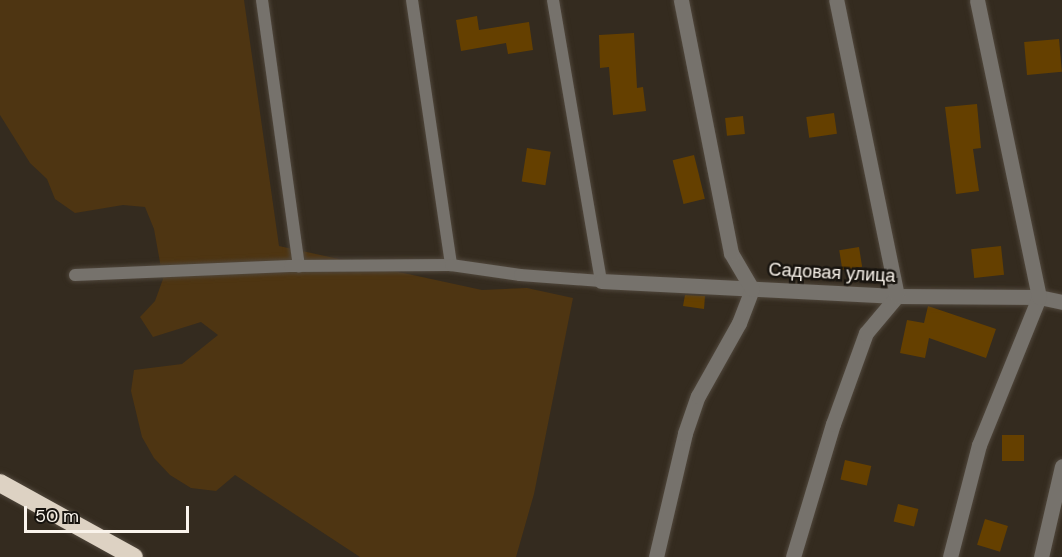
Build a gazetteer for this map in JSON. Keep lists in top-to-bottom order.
{
  "streets": {
    "street": ["Садовая улица"]
  },
  "scale_bar": "50 m"
}
